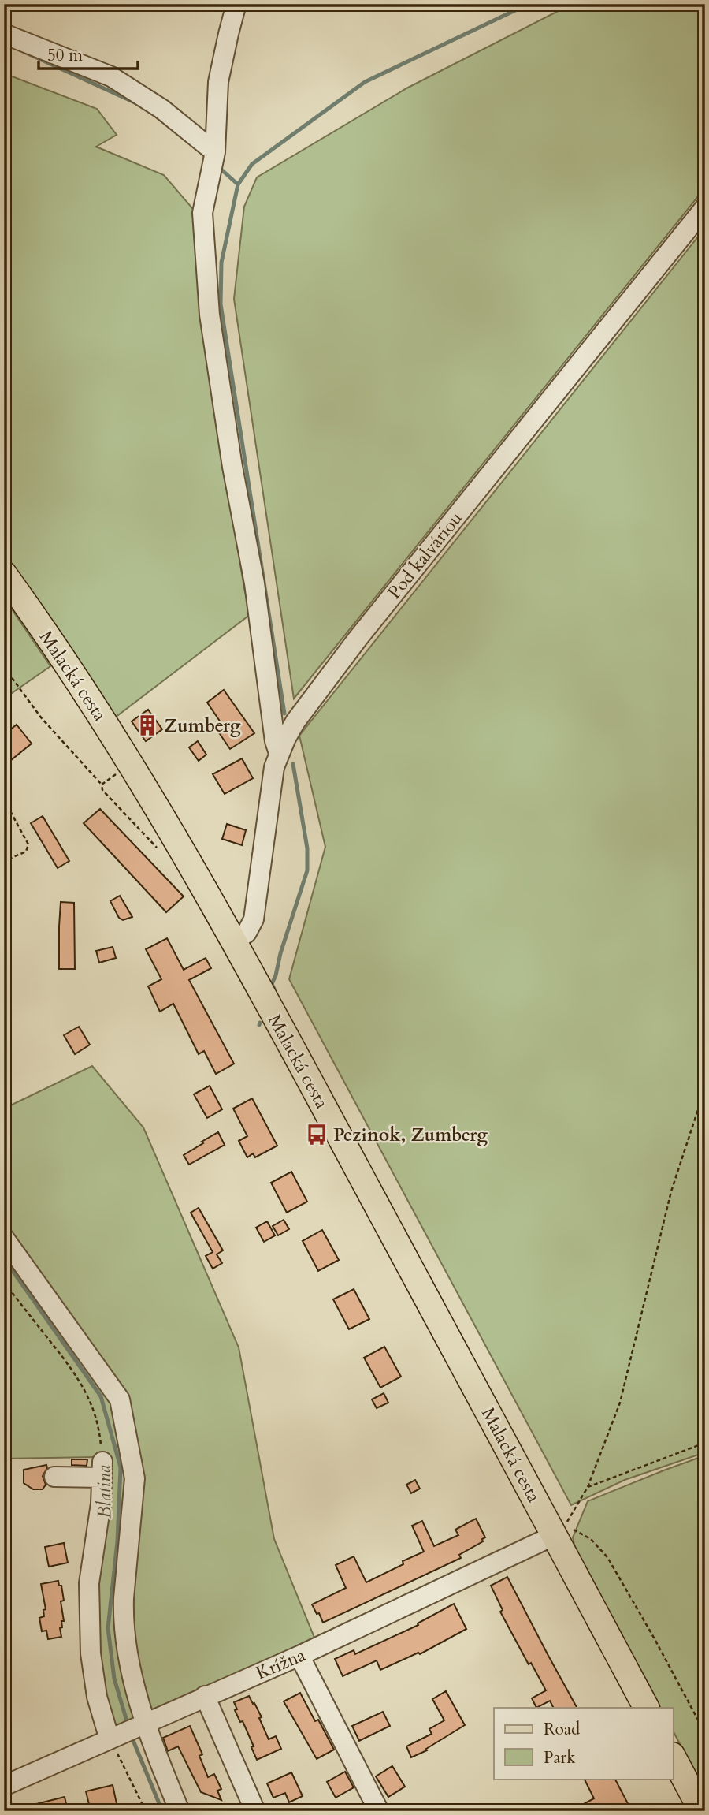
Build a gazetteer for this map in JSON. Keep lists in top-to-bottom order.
{
  "streets": {
    "main road": ["Malacká cesta"],
    "street": ["Pod kalváriou", "Krížna"]
  },
  "crossings": [
    ["Pod kalváriou", "Malacká cesta"],
    ["Malacká cesta", "Krížna"]
  ],
  "water": ["Blatina"],
  "places": {
    "building": ["Zumberg"],
    "bus stop": ["Pezinok, Zumberg"]
  },
  "legend": ["Road", "Park"],
  "scale_bar": "50 m"
}
